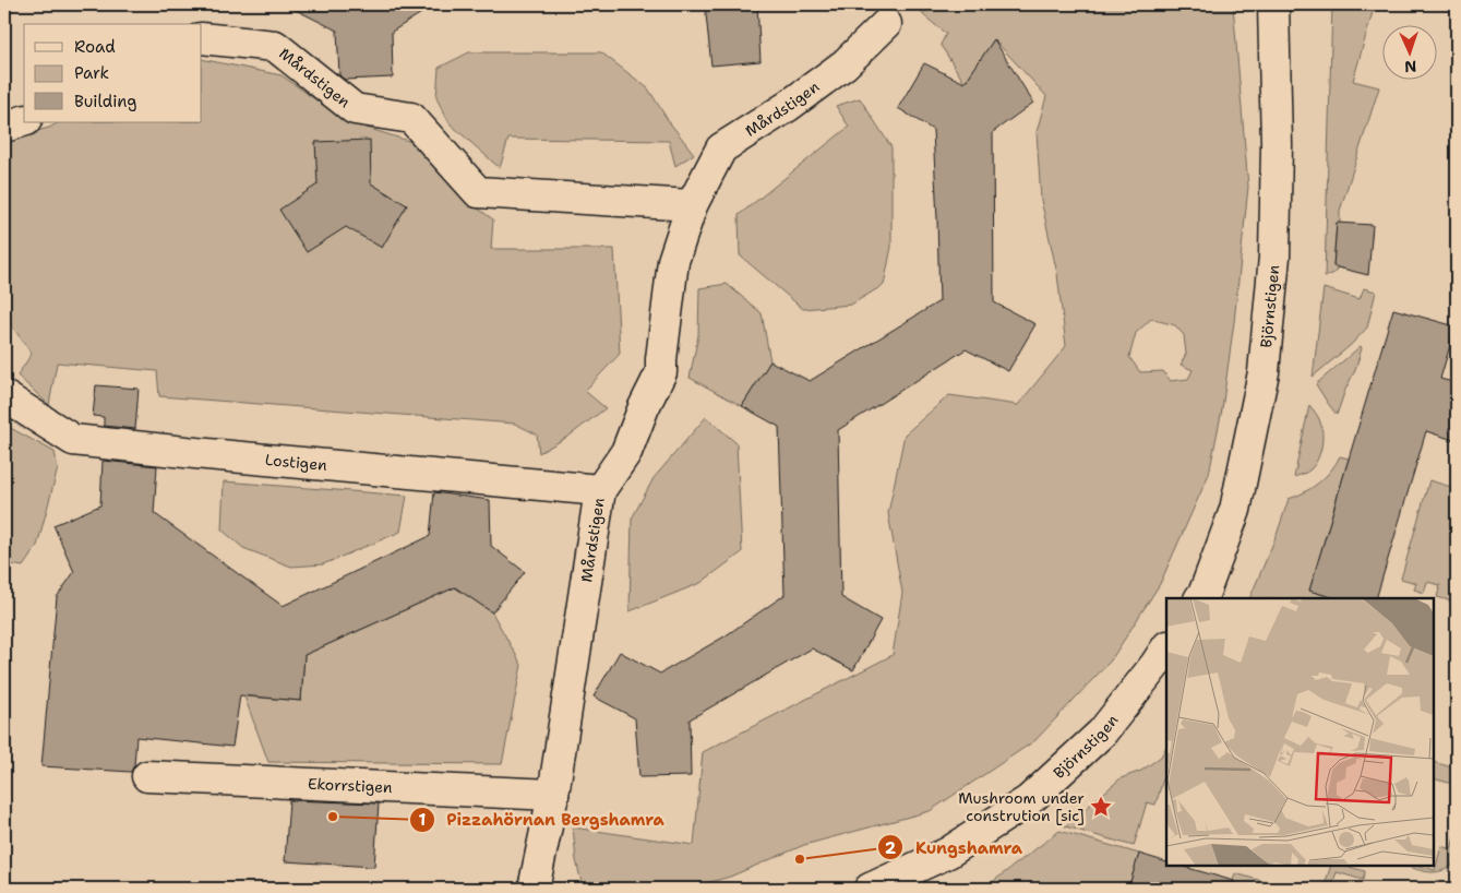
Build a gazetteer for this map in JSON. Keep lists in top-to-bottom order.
{
  "streets": {
    "street": [
      "Mårdstigen",
      "Björnstigen",
      "Lostigen",
      "Ekorrstigen"
    ]
  },
  "crossings": [
    ["Mårdstigen", "Lostigen"],
    ["Mårdstigen", "Ekorrstigen"]
  ],
  "places": {
    "place": ["Mushroom under constrution [sic]"],
    "other": ["Pizzahörnan Bergshamra", "Kungshamra"]
  },
  "legend": ["Road", "Park", "Building"],
  "north": "bottom"
}
